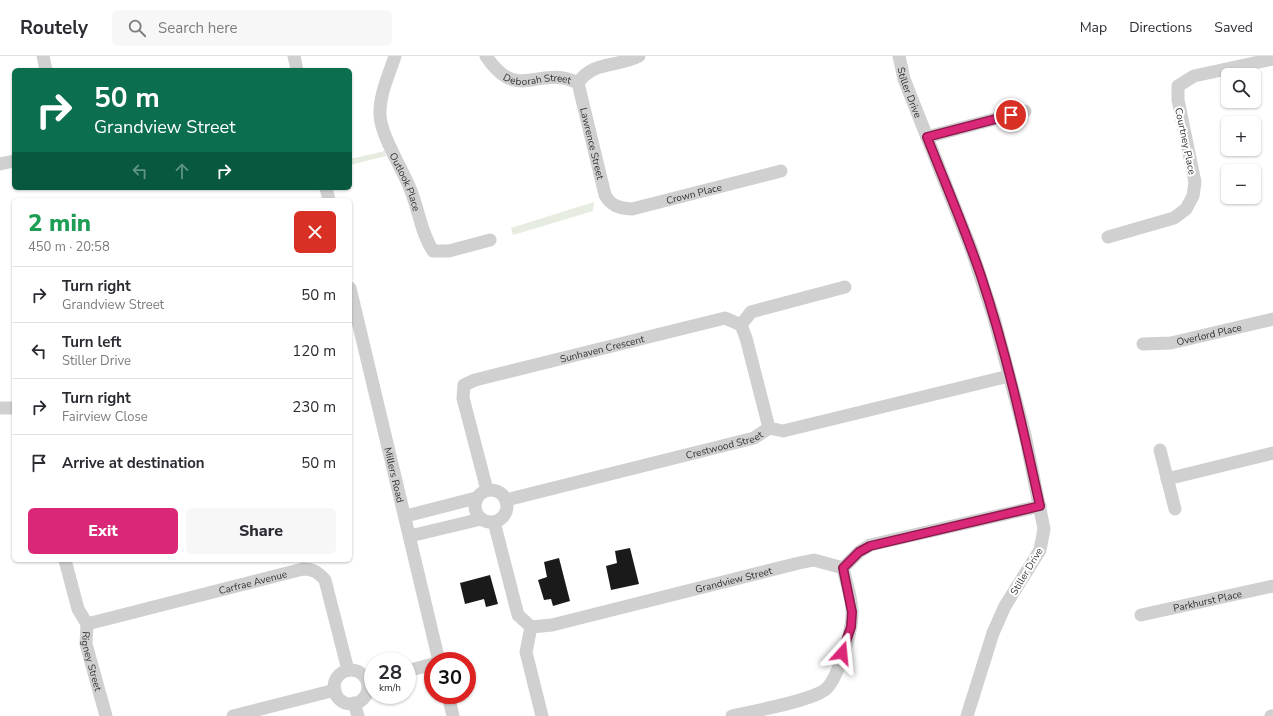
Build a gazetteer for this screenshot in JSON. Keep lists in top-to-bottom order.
{
  "streets": {
    "street": [
      "Deborah Street",
      "Stiller Drive",
      "Courtney Place",
      "Lawrence Street",
      "Outlook Place",
      "Crown Place",
      "Overlord Place",
      "Sunhaven Crescent",
      "Crestwood Street",
      "Millers Road",
      "Grandview Street",
      "Carfrae Avenue",
      "Parkhurst Place",
      "Rigney Street"
    ]
  },
  "crossings": [
    ["Deborah Street", "Lawrence Street"],
    ["Stiller Drive", "Crestwood Street"],
    ["Lawrence Street", "Crown Place"],
    ["Sunhaven Crescent", "Crestwood Street"],
    ["Carfrae Avenue", "Rigney Street"]
  ],
  "page": {
    "header": "Routely",
    "search": "Search here",
    "nav": ["Map", "Directions", "Saved"],
    "map_buttons": ["+", "−"],
    "turn": ["50 m", "Grandview Street"],
    "heading": ["2 min", "450 m · 20:58"],
    "list": [
      {
        "name": "Turn right",
        "note": "Grandview Street",
        "value": "50 m"
      },
      {
        "name": "Turn left",
        "note": "Stiller Drive",
        "value": "120 m"
      },
      {
        "name": "Turn right",
        "note": "Fairview Close",
        "value": "230 m"
      },
      {
        "name": "Arrive at destination",
        "value": "50 m"
      }
    ],
    "buttons": ["Exit", "Share"],
    "speed": "28 km/h",
    "limit": "30"
  }
}
